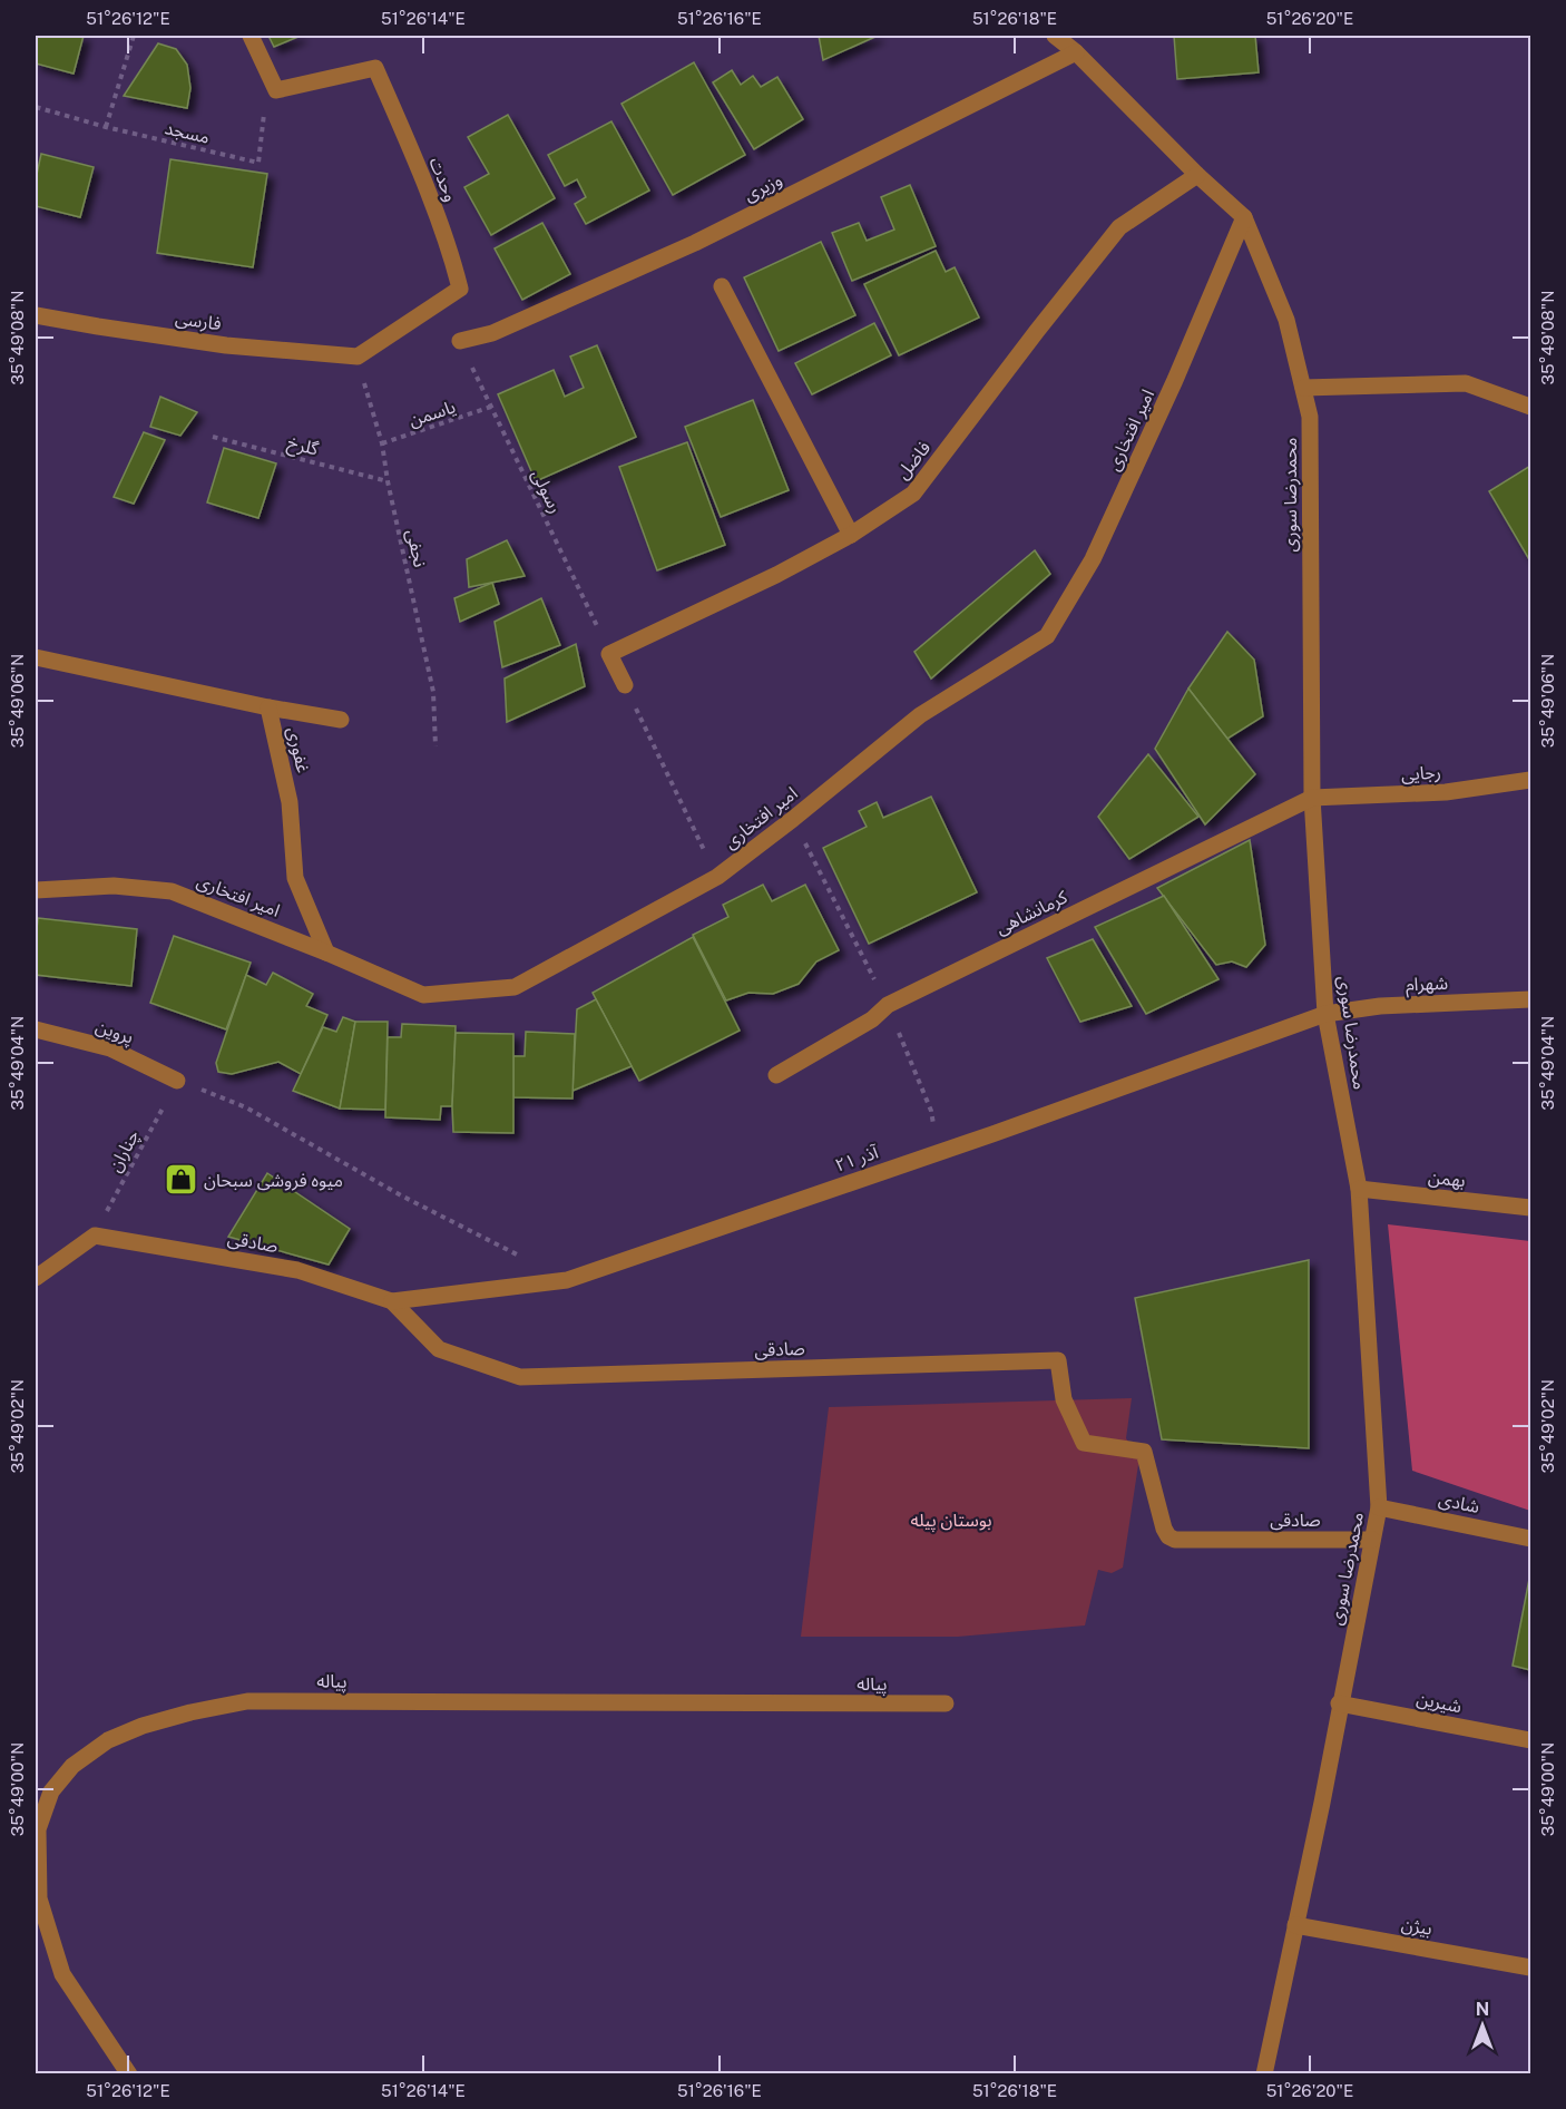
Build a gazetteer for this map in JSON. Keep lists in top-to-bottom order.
{
  "streets": {
    "street": [
      "وحدت",
      "وزیری",
      "فارسی",
      "امیر افتخاری",
      "فاضل",
      "محمدرضا سوری",
      "غفوری",
      "رجایی",
      "کرمانشاهی",
      "شهرام",
      "پروین",
      "۲۱ آذر",
      "بهمن",
      "صادقی",
      "شادی",
      "پیاله",
      "شیرین",
      "بیژن"
    ],
    "path": [
      "مسجد",
      "یاسمن",
      "گلرخ",
      "رسولی",
      "نجفی",
      "چناران"
    ]
  },
  "crossings": [
    ["مسجد", "وحدت"],
    ["وحدت", "فارسی"],
    ["وحدت", "نجفی"],
    ["وزیری", "رسولی"],
    ["وزیری", "محمدرضا سوری"],
    ["فارسی", "نجفی"],
    ["یاسمن", "رسولی"],
    ["یاسمن", "نجفی"],
    ["امیر افتخاری", "محمدرضا سوری"],
    ["امیر افتخاری", "غفوری"],
    ["گلرخ", "نجفی"],
    ["فاضل", "رسولی"],
    ["فاضل", "محمدرضا سوری"],
    ["محمدرضا سوری", "رجایی"],
    ["محمدرضا سوری", "کرمانشاهی"],
    ["محمدرضا سوری", "شهرام"],
    ["محمدرضا سوری", "۲۱ آذر"],
    ["محمدرضا سوری", "بهمن"],
    ["محمدرضا سوری", "صادقی"],
    ["محمدرضا سوری", "شادی"],
    ["محمدرضا سوری", "شیرین"],
    ["محمدرضا سوری", "بیژن"],
    ["رجایی", "کرمانشاهی"],
    ["شهرام", "۲۱ آذر"],
    ["پروین", "چناران"],
    ["چناران", "صادقی"],
    ["۲۱ آذر", "صادقی"]
  ],
  "parks": ["بوستان پیله"],
  "places": {
    "shop": ["میوه فروشی سبحان"]
  },
  "north": "top",
  "coordinates": [
    "51°26'12\"E",
    "51°26'14\"E",
    "51°26'16\"E",
    "51°26'18\"E",
    "51°26'20\"E",
    "35°49'08\"N",
    "35°49'06\"N",
    "35°49'04\"N",
    "35°49'02\"N",
    "35°49'00\"N"
  ]
}
